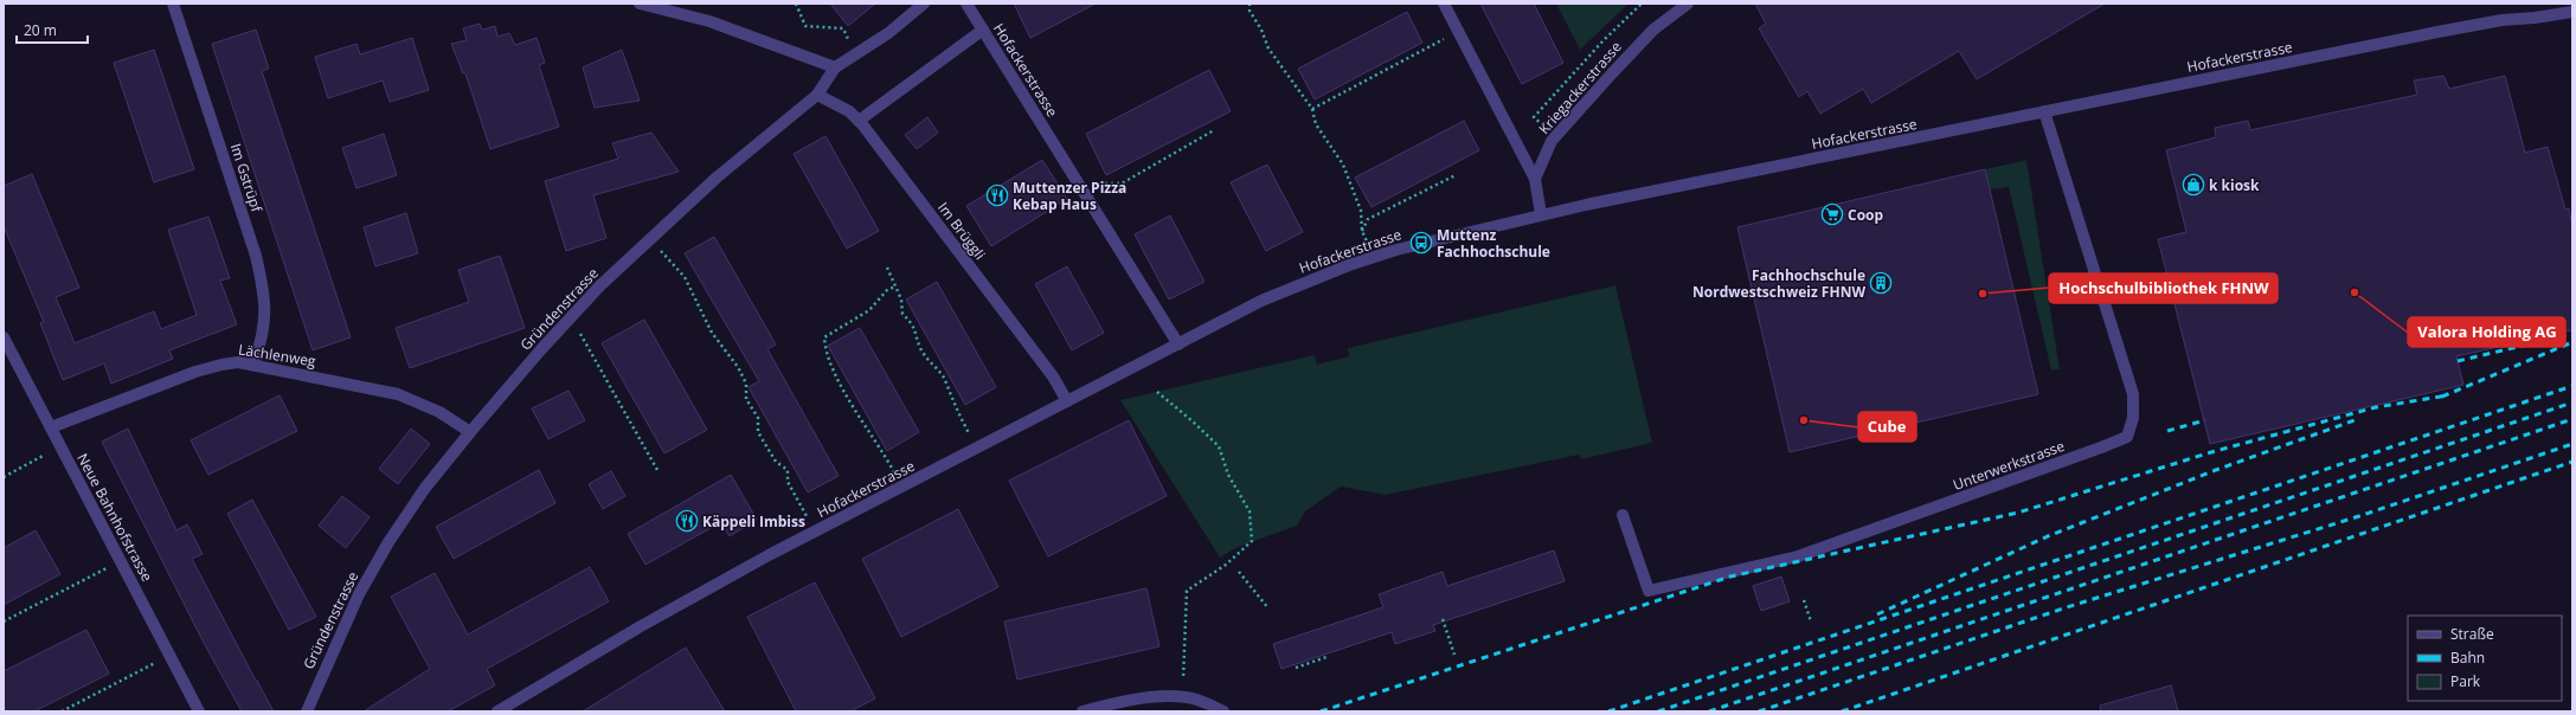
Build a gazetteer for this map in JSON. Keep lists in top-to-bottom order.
{
  "streets": {
    "street": [
      "Hofackerstrasse",
      "Kriegackerstrasse",
      "Im Gstrüpf",
      "Im Brüggli",
      "Gründenstrasse",
      "Lächlenweg",
      "Unterwerkstrasse",
      "Neue Bahnhofstrasse"
    ]
  },
  "crossings": [
    ["Hofackerstrasse", "Im Brüggli"],
    ["Hofackerstrasse", "Unterwerkstrasse"],
    ["Im Gstrüpf", "Lächlenweg"],
    ["Im Brüggli", "Gründenstrasse"],
    ["Gründenstrasse", "Lächlenweg"],
    ["Lächlenweg", "Neue Bahnhofstrasse"]
  ],
  "places": {
    "shop": ["k kiosk"],
    "restaurant": ["Muttenzer Pizza Kebap Haus", "Käppeli Imbiss"],
    "supermarket": ["Coop"],
    "bus stop": ["Muttenz Fachhochschule"],
    "building": ["Fachhochschule Nordwestschweiz FHNW"],
    "other": ["Valora Holding AG", "Hochschulbibliothek FHNW", "Cube"]
  },
  "legend": ["Straße", "Bahn", "Park"],
  "scale_bar": "20 m"
}
